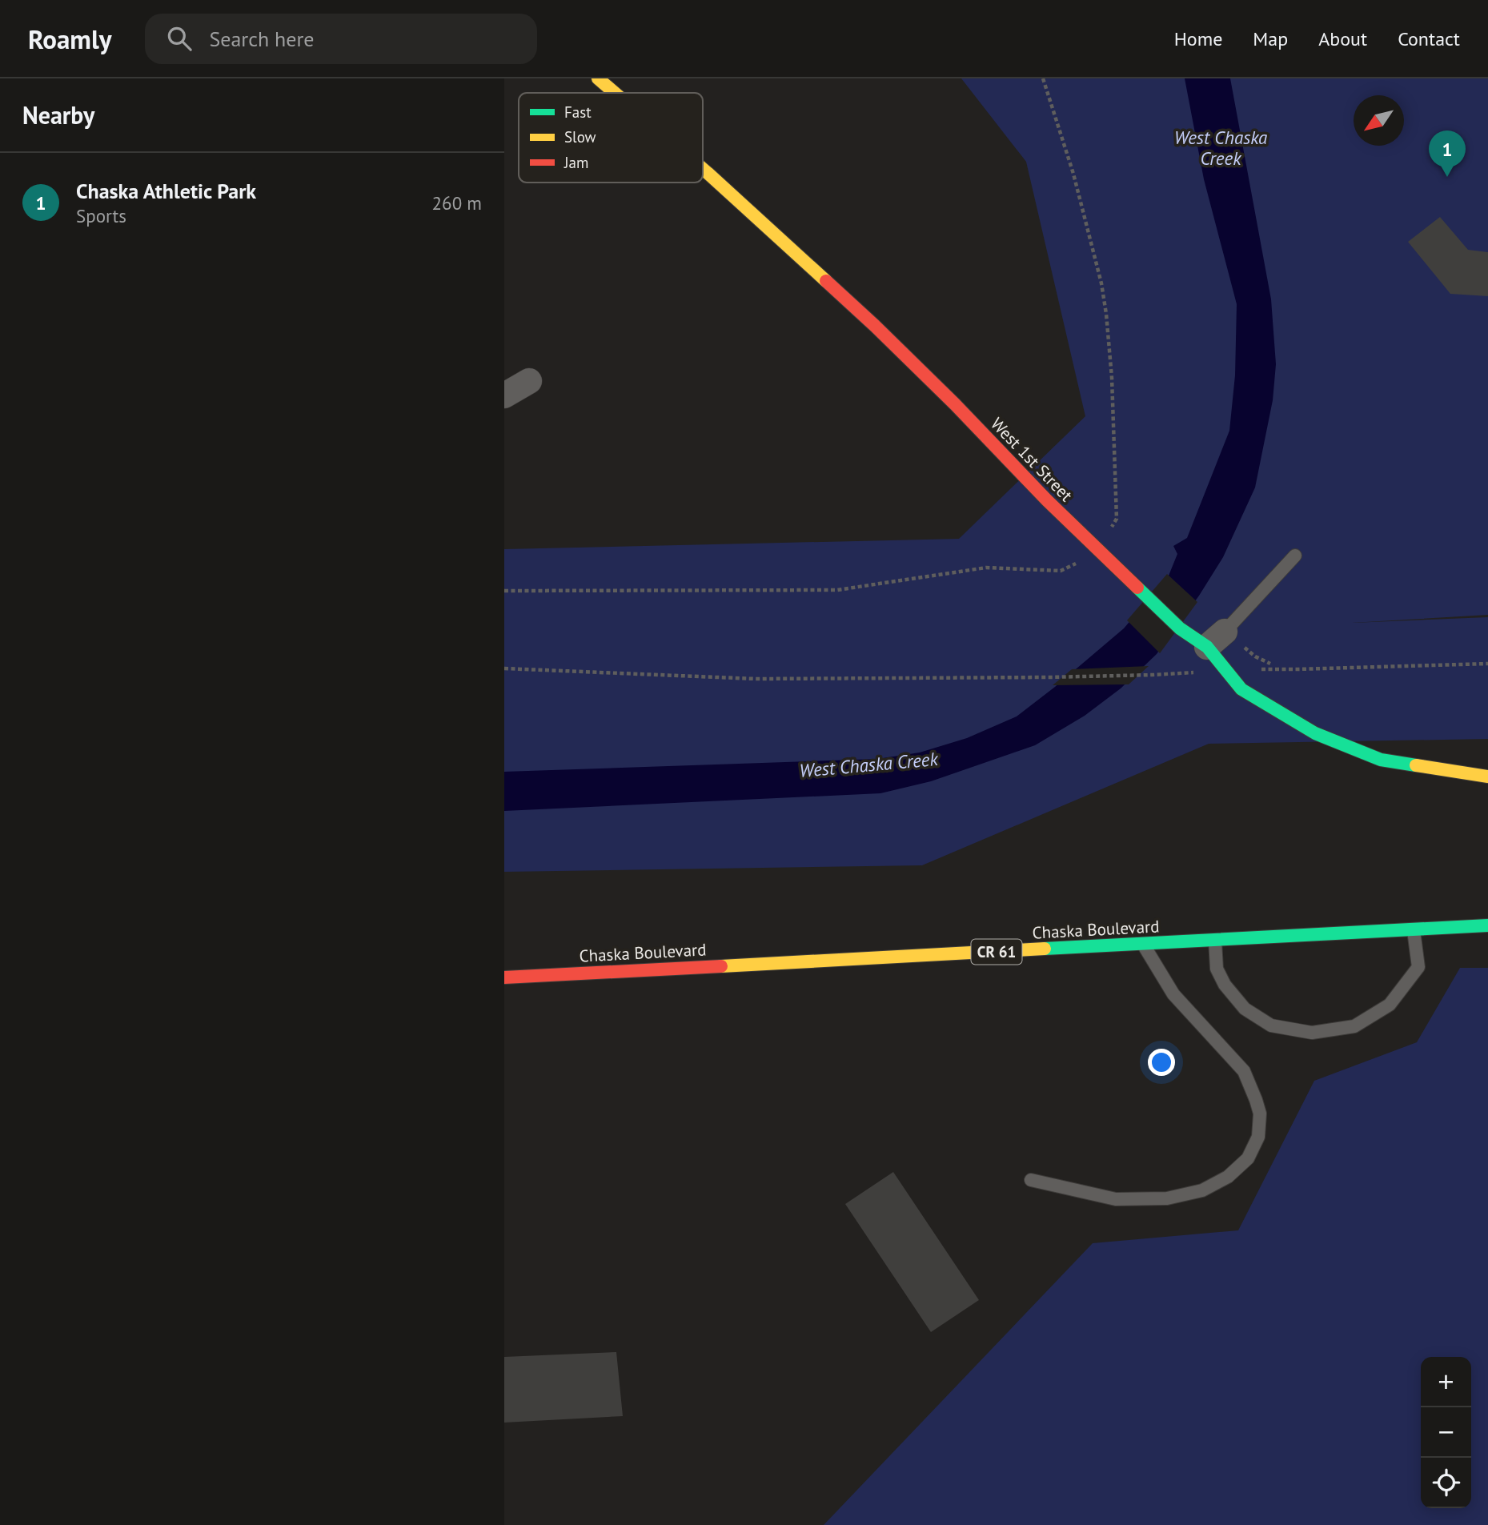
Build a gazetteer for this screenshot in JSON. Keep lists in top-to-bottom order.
{
  "streets": {
    "street": ["West 1st Street", "Chaska Boulevard", "CR 61"]
  },
  "water": ["West Chaska Creek"],
  "legend": ["Fast", "Slow", "Jam"],
  "north": "bottom left",
  "page": {
    "header": "Roamly",
    "search": "Search here",
    "nav": [
      "Home",
      "Map",
      "About",
      "Contact"
    ],
    "heading": "Nearby",
    "pins": "1",
    "list": [
      {
        "mark": "1",
        "name": "Chaska Athletic Park",
        "note": "Sports",
        "value": "260 m"
      }
    ],
    "map_buttons": ["+", "−"]
  }
}
